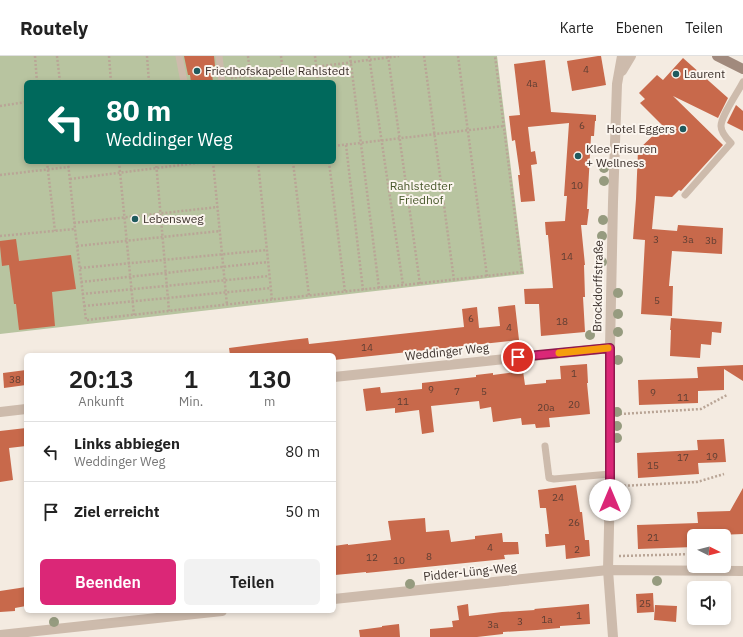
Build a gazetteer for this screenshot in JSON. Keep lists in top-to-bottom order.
{
  "streets": {
    "street": ["Brockdorffstraße", "Weddinger Weg", "Pidder-Lüng-Weg"]
  },
  "crossings": [
    ["Brockdorffstraße", "Weddinger Weg"],
    ["Brockdorffstraße", "Pidder-Lüng-Weg"]
  ],
  "parks": ["Rahlstedter Friedhof"],
  "places": [
    "Friedhofskapelle Rahlstedt",
    "Laurent",
    "Hotel Eggers",
    "Klee Frisuren + Wellness",
    "Lebensweg"
  ],
  "house_numbers": [
    "4",
    "4a",
    "6",
    "10",
    "3",
    "3a",
    "3b",
    "14",
    "5",
    "6",
    "18",
    "4",
    "14",
    "1",
    "38",
    "9",
    "7",
    "5",
    "9",
    "11",
    "11",
    "20",
    "20a",
    "19",
    "17",
    "15",
    "24",
    "26",
    "21",
    "4",
    "2",
    "8",
    "12",
    "10",
    "25",
    "1",
    "1a",
    "3",
    "3a"
  ],
  "north": "right",
  "page": {
    "header": "Routely",
    "nav": ["Karte", "Ebenen", "Teilen"],
    "turn": ["80 m", "Weddinger Weg"],
    "eta": [
      "20:13",
      "Ankunft",
      "1",
      "Min.",
      "130",
      "m"
    ],
    "list": [
      {
        "name": "Links abbiegen",
        "note": "Weddinger Weg",
        "value": "80 m"
      },
      {
        "name": "Ziel erreicht",
        "value": "50 m"
      }
    ],
    "buttons": ["Beenden", "Teilen"]
  }
}
